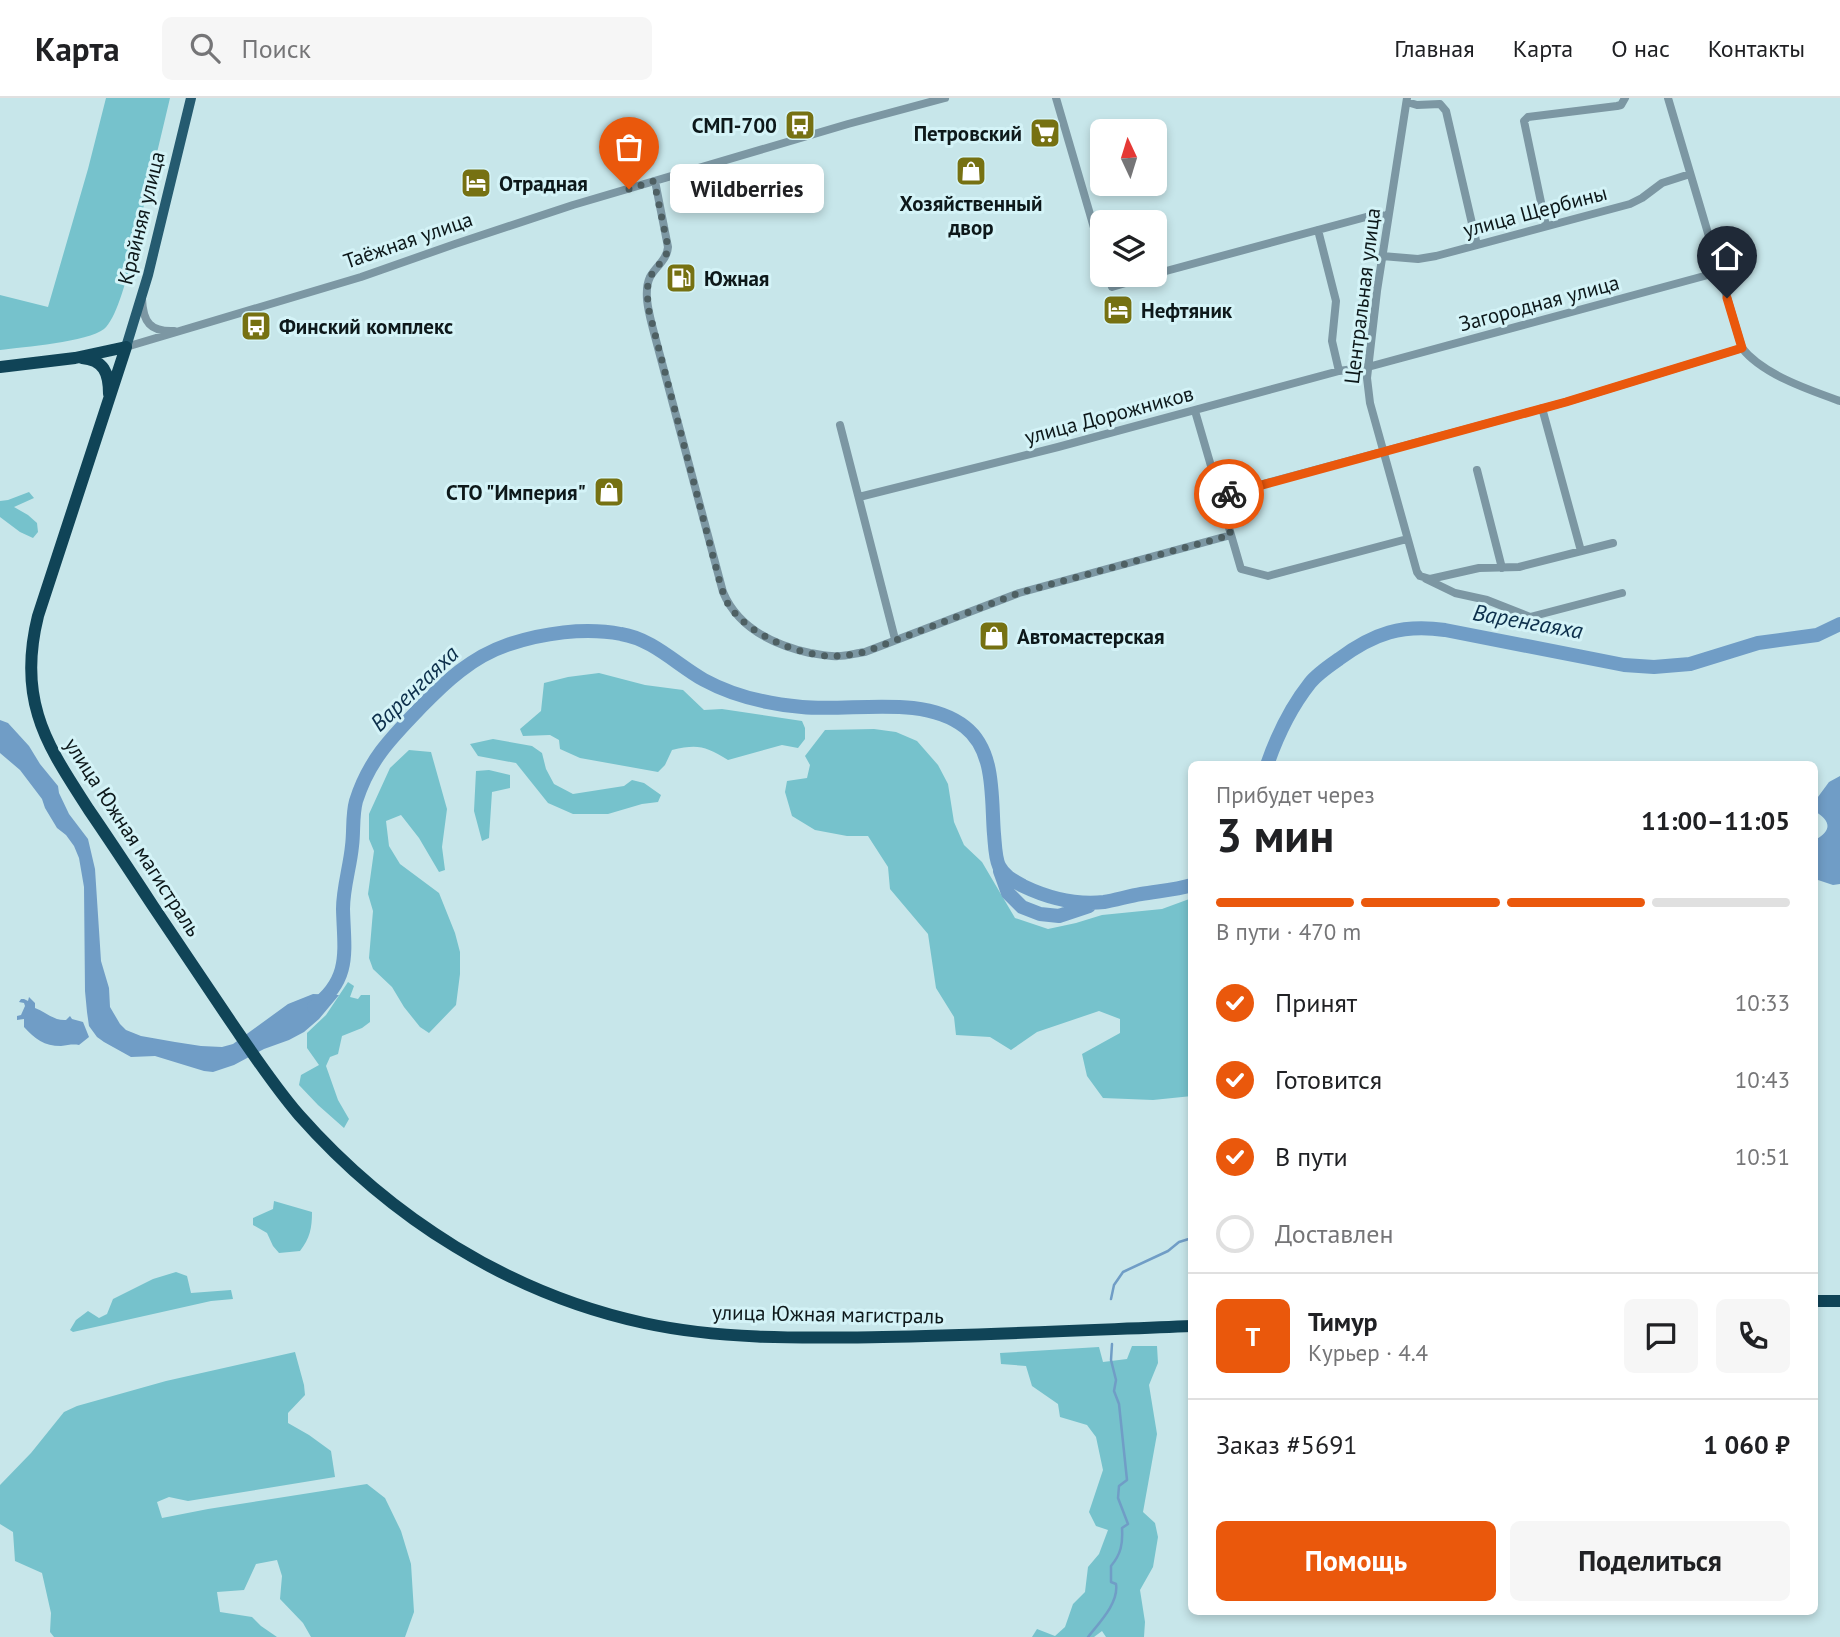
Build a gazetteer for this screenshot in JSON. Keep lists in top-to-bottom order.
{
  "streets": {
    "highway": ["Таёжная улица", "улица Южная магистраль"],
    "main road": ["Крайняя улица"],
    "street": [
      "улица Щербины",
      "Центральная улица",
      "Загородная улица",
      "улица Дорожников"
    ]
  },
  "crossings": [
    ["улица Щербины", "Центральная улица"],
    ["Крайняя улица", "Таёжная улица"],
    ["Крайняя улица", "улица Южная магистраль"],
    ["Таёжная улица", "улица Южная магистраль"],
    ["Центральная улица", "Загородная улица"],
    ["Центральная улица", "улица Дорожников"],
    ["Загородная улица", "улица Дорожников"]
  ],
  "water": ["Варенгаяха"],
  "places": {
    "bus stop": ["СМП-700", "Финский комплекс"],
    "supermarket": ["Петровский"],
    "shop": ["Хозяйственный двор", "СТО \"Империя\"", "Автомастерская"],
    "hotel": ["Отрадная", "Нефтяник"],
    "other": ["Wildberries"],
    "fuel station": ["Южная"]
  },
  "north": "top",
  "page": {
    "header": "Карта",
    "search": "Поиск",
    "nav": [
      "Главная",
      "Карта",
      "О нас",
      "Контакты"
    ],
    "bubble": "Wildberries",
    "heading": ["3 мин", "Прибудет через", "11:00–11:05"],
    "panel": [
      "Тимур",
      "Курьер · 4.4",
      "Заказ #5691",
      "1 060 ₽"
    ],
    "bar": "В пути · 470 m",
    "list": [
      ["Принят", "10:33"],
      ["Готовится", "10:43"],
      ["В пути", "10:51"],
      "Доставлен"
    ],
    "round": "Т",
    "buttons": ["Помощь", "Поделиться"]
  }
}
